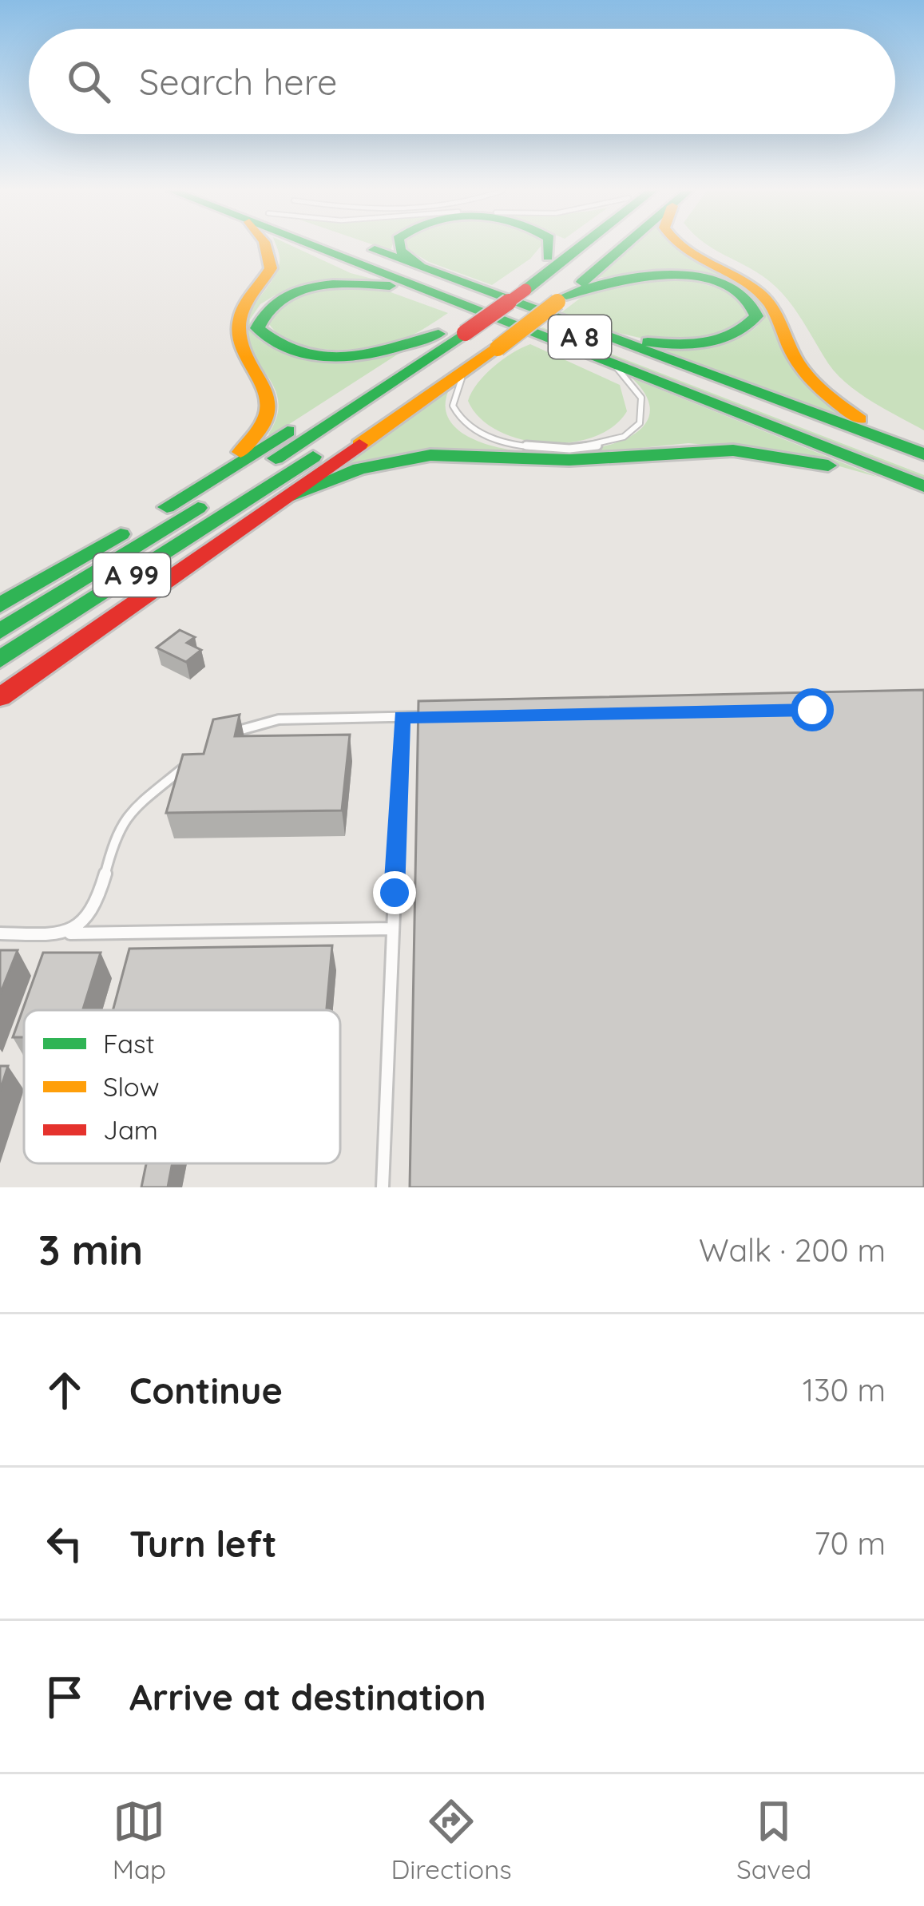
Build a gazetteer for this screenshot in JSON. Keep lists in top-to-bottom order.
{
  "streets": {
    "highway": ["A 8", "A 99"]
  },
  "legend": ["Fast", "Slow", "Jam"],
  "page": {
    "search": "Search here",
    "heading": ["3 min", "Walk · 200 m"],
    "list": [
      ["Continue", "130 m"],
      ["Turn left", "70 m"],
      "Arrive at destination"
    ],
    "nav": ["Map", "Directions", "Saved"]
  }
}
